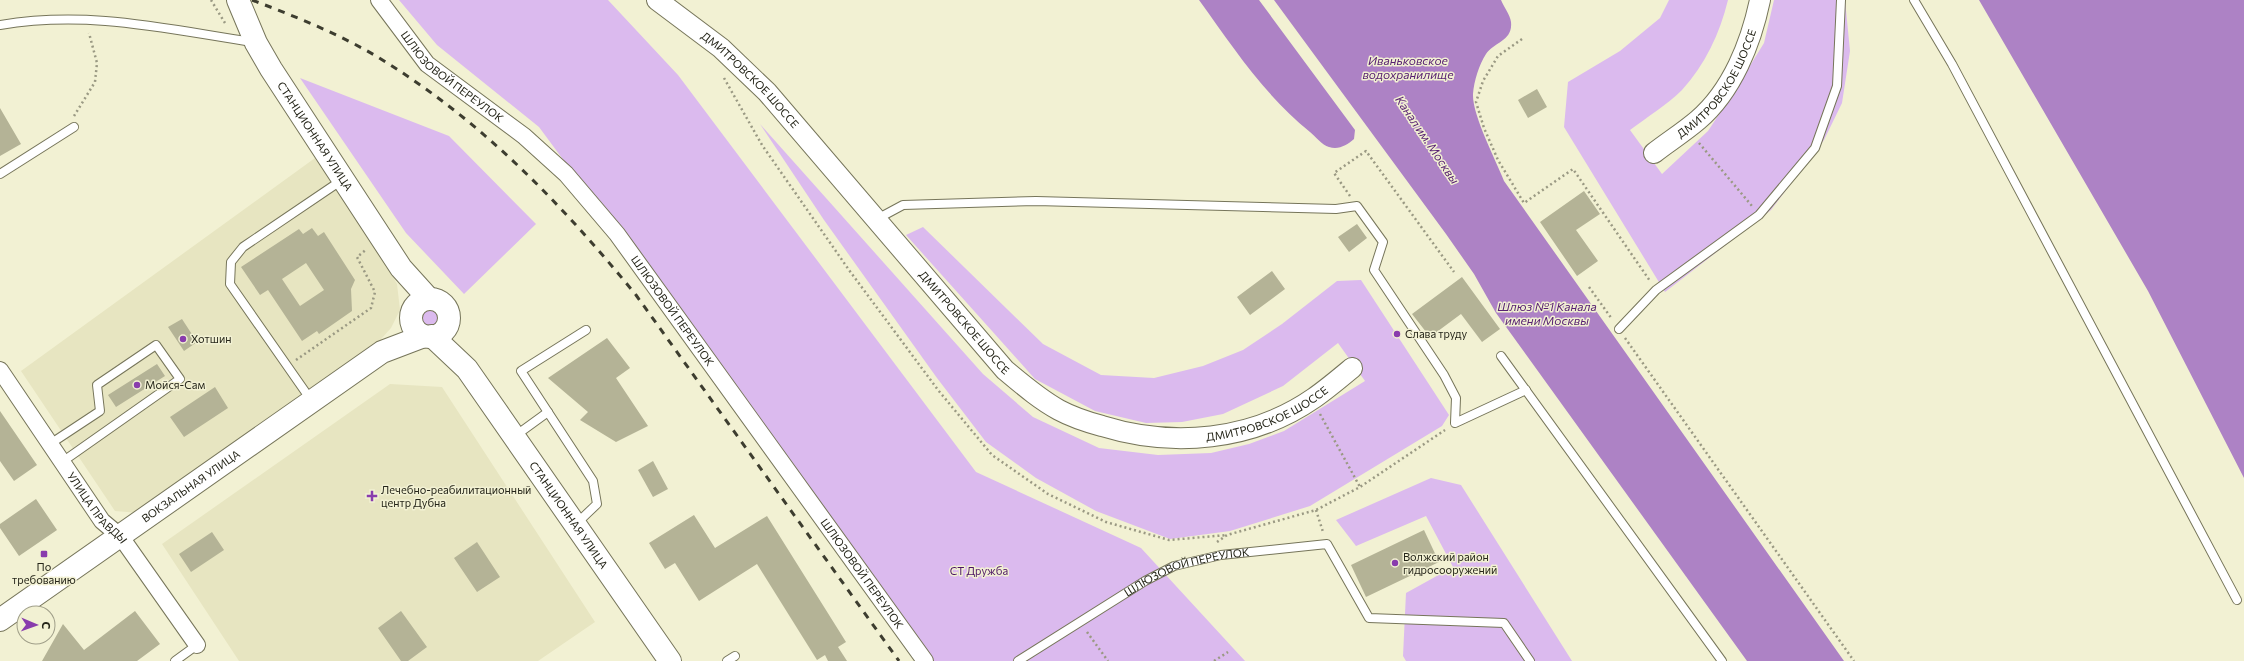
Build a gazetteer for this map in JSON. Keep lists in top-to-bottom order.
{
  "streets": {
    "main road": ["СТАНЦИОННАЯ УЛИЦА", "ВОКЗАЛЬНАЯ УЛИЦА"],
    "street": ["ШЛЮЗОВОЙ ПЕРЕУЛОК", "ДМИТРОВСКОЕ ШОССЕ", "УЛИЦА ПРАВДЫ"]
  },
  "crossings": [
    ["СТАНЦИОННАЯ УЛИЦА", "ВОКЗАЛЬНАЯ УЛИЦА"],
    ["ВОКЗАЛЬНАЯ УЛИЦА", "УЛИЦА ПРАВДЫ"]
  ],
  "water": ["Иваньковское водохранилище", "Канал им. Москвы", "Шлюз №1 Канала имени Москвы"],
  "parks": ["СТ Дружба"],
  "places": {
    "other": [
      "Слава труду",
      "Хотшин",
      "Мойся-Сам",
      "Волжский район гидросооружений"
    ],
    "health": ["Лечебно-реабилитационный центр Дубна"],
    "transit": ["По требованию"]
  },
  "north": "right"
}
